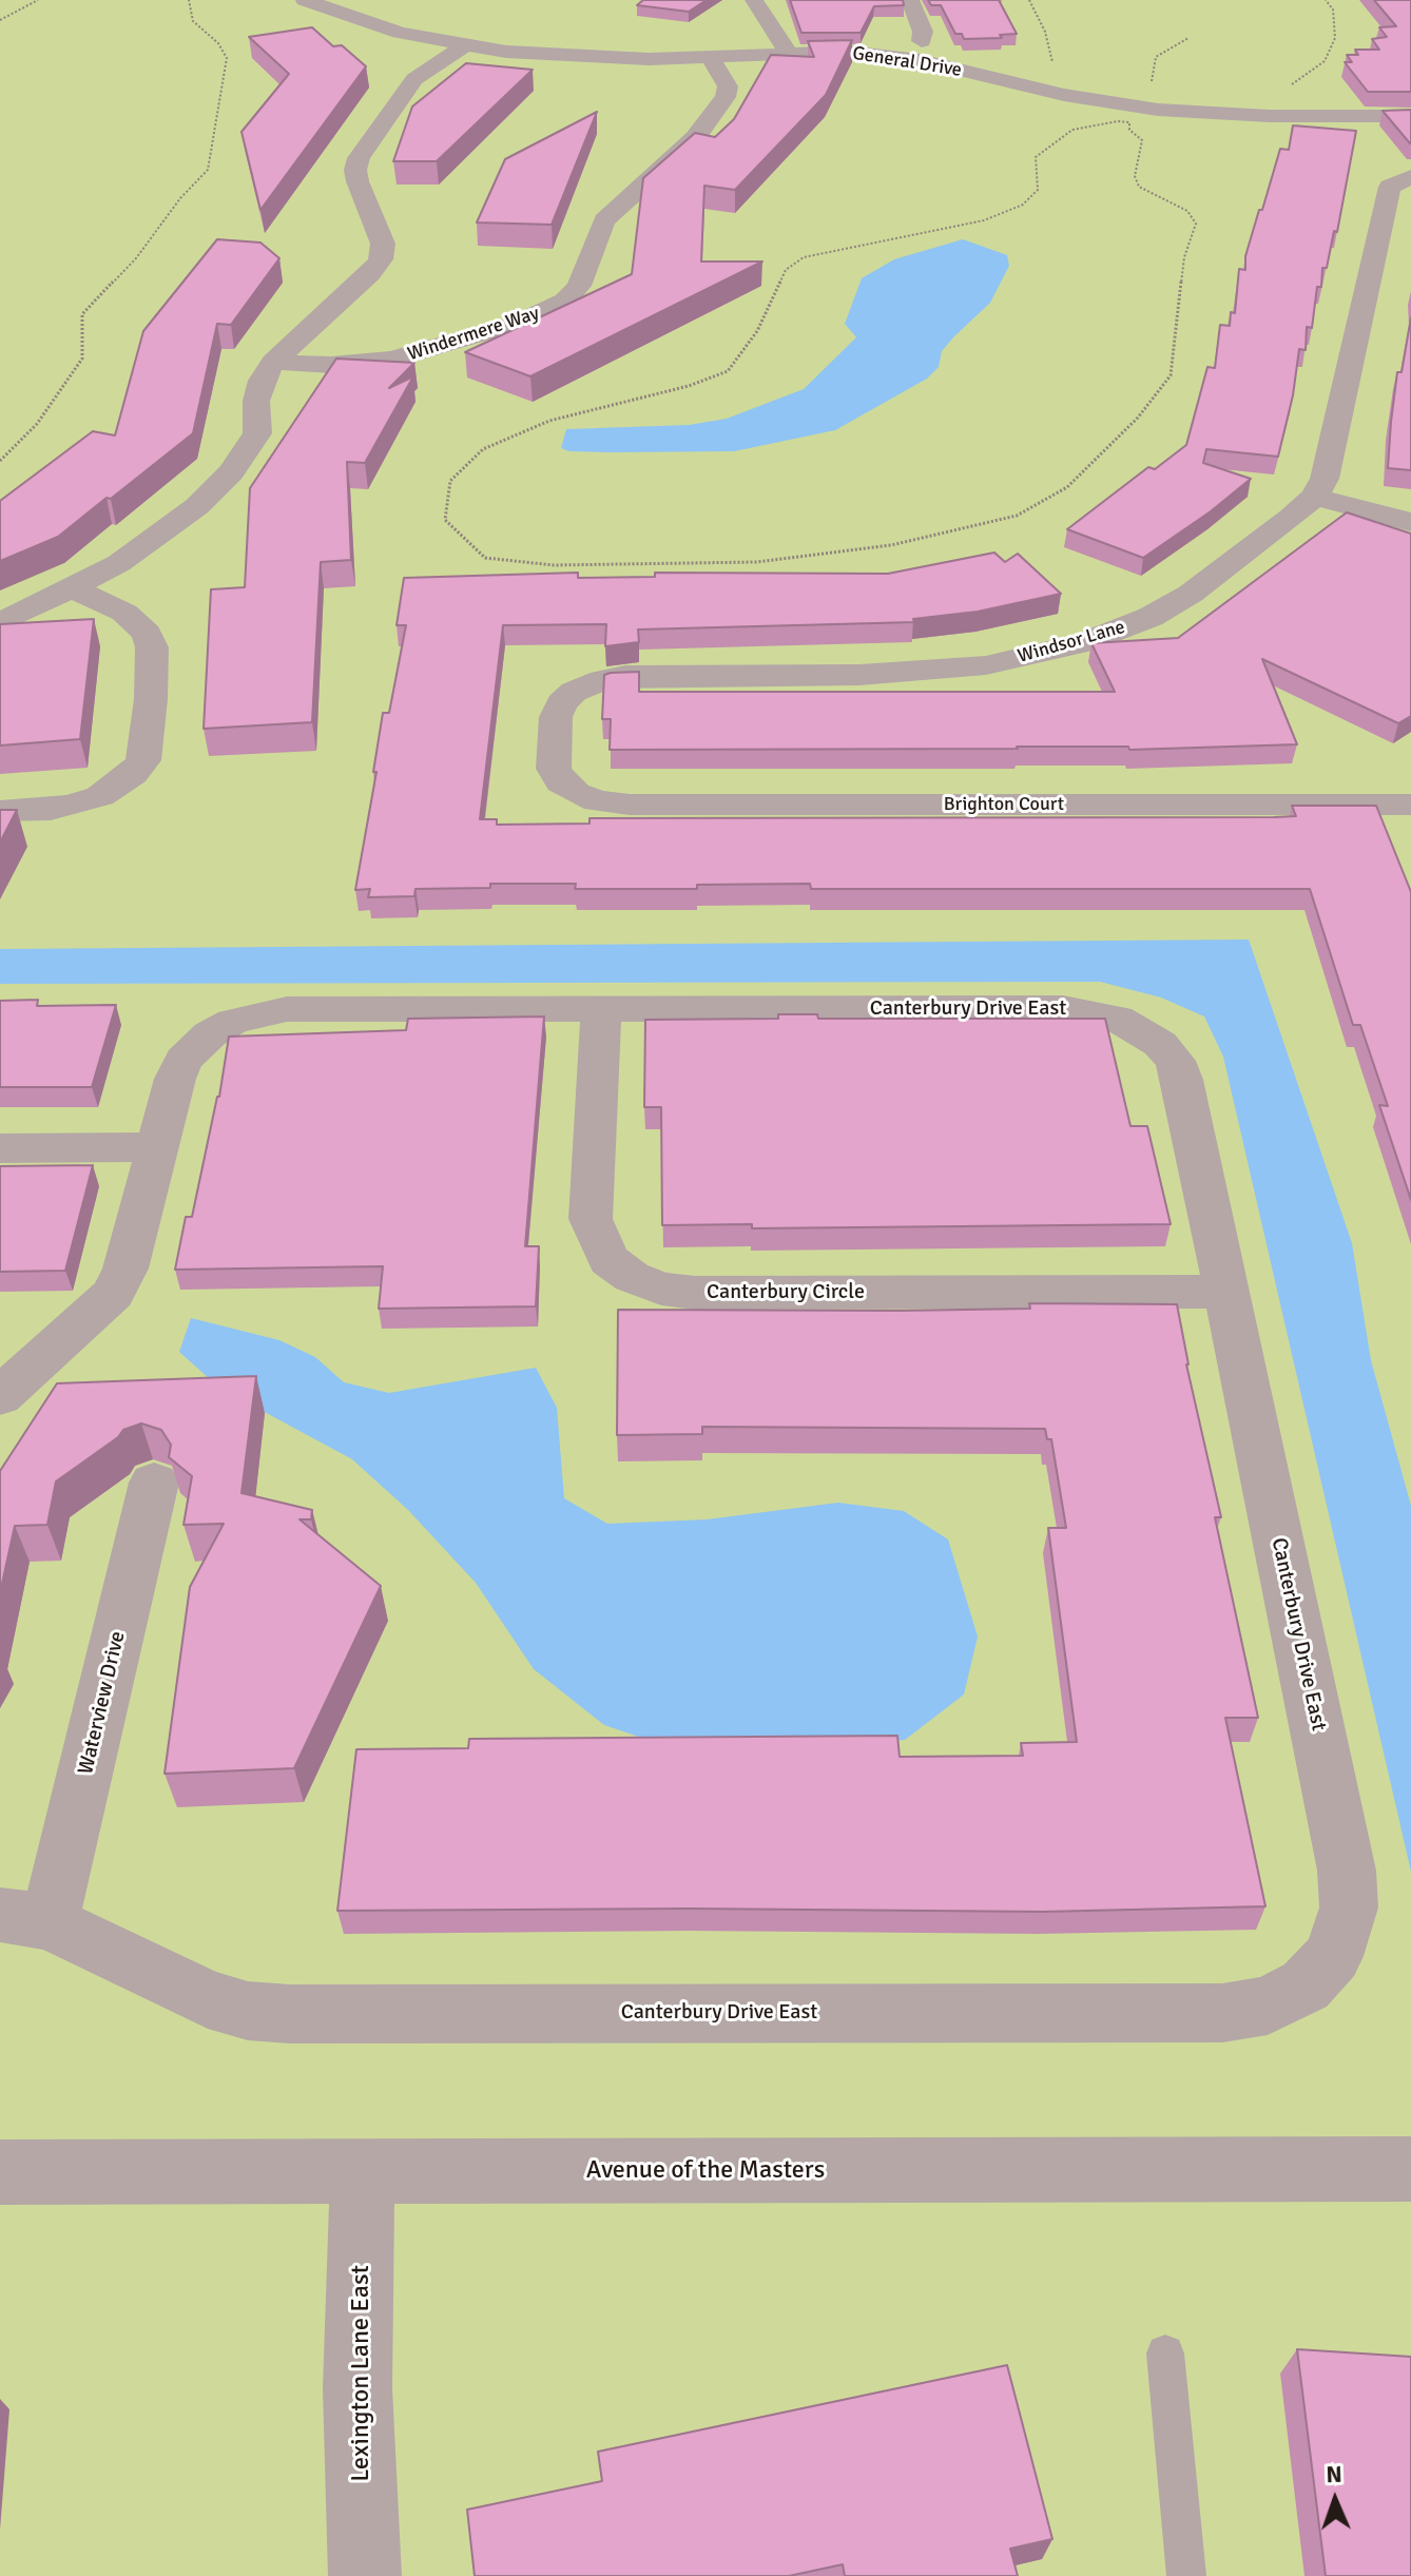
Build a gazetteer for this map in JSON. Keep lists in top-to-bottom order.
{
  "streets": {
    "street": [
      "General Drive",
      "Windermere Way",
      "Windsor Lane",
      "Brighton Court",
      "Canterbury Drive East",
      "Canterbury Circle",
      "Waterview Drive",
      "Avenue of the Masters",
      "Lexington Lane East"
    ]
  },
  "crossings": [
    ["General Drive", "Windermere Way"],
    ["Windsor Lane", "Brighton Court"],
    ["Canterbury Drive East", "Canterbury Circle"],
    ["Canterbury Drive East", "Waterview Drive"],
    ["Avenue of the Masters", "Lexington Lane East"]
  ],
  "north": "top"
}
